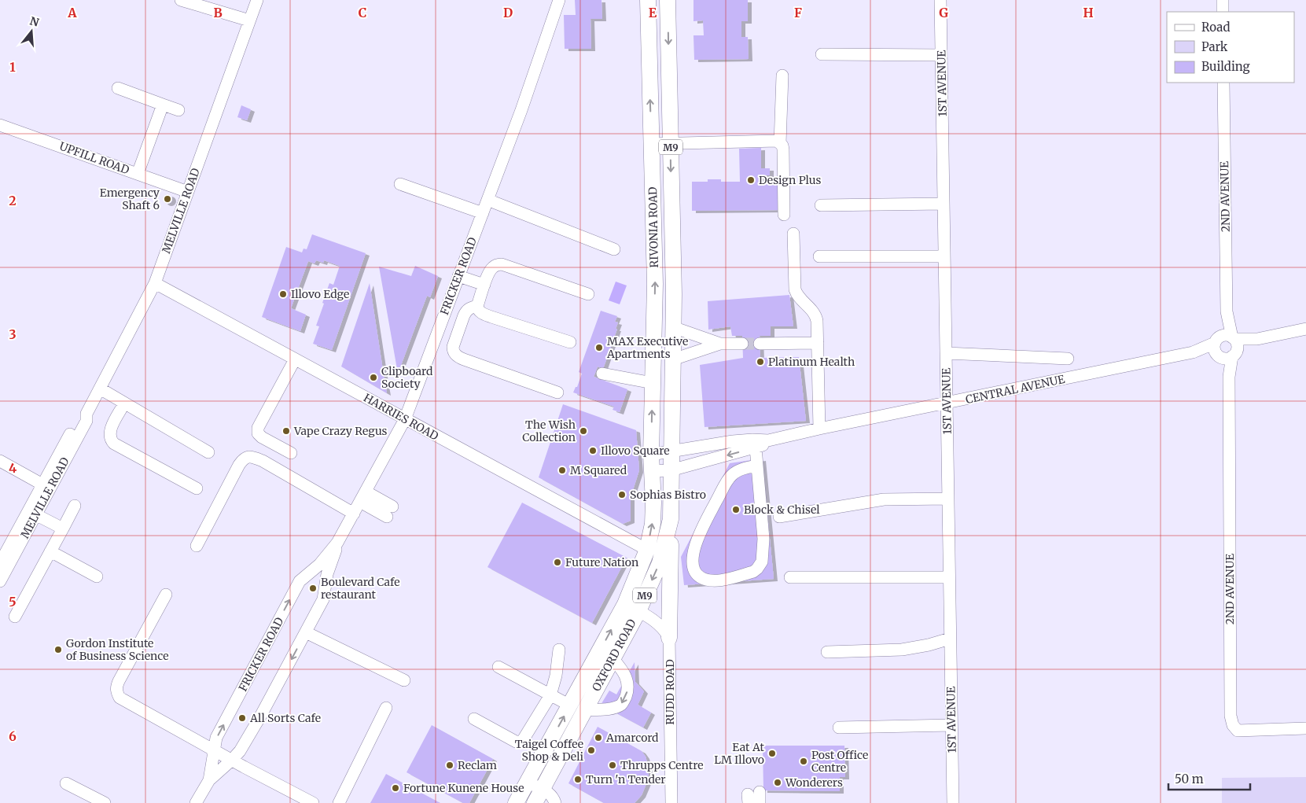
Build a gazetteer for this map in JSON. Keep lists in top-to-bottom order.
{
  "streets": {
    "main road": ["M9", "RIVONIA ROAD", "OXFORD ROAD"],
    "street": [
      "1ST AVENUE",
      "UPFILL ROAD",
      "2ND AVENUE",
      "MELVILLE ROAD",
      "FRICKER ROAD",
      "CENTRAL AVENUE",
      "HARRIES ROAD",
      "RUDD ROAD"
    ]
  },
  "crossings": [
    ["1ST AVENUE", "CENTRAL AVENUE"],
    ["UPFILL ROAD", "MELVILLE ROAD"],
    ["2ND AVENUE", "CENTRAL AVENUE"],
    ["MELVILLE ROAD", "HARRIES ROAD"],
    ["RIVONIA ROAD", "CENTRAL AVENUE"],
    ["RIVONIA ROAD", "OXFORD ROAD"],
    ["FRICKER ROAD", "HARRIES ROAD"],
    ["CENTRAL AVENUE", "OXFORD ROAD"],
    ["HARRIES ROAD", "OXFORD ROAD"]
  ],
  "places": [
    "Design Plus",
    "Emergency Shaft 6",
    "Illovo Edge",
    "MAX Executive Apartments",
    "Platinum Health",
    "Clipboard Society",
    "Vape Crazy Regus",
    "The Wish Collection",
    "Illovo Square",
    "M Squared",
    "Sophias Bistro",
    "Block & Chisel",
    "Future Nation",
    "Boulevard Cafe restaurant",
    "Gordon Institute of Business Science",
    "All Sorts Cafe",
    "Amarcord",
    "Taigel Coffee Shop & Deli",
    "Eat At LM Illovo",
    "Post Office Centre",
    "Reclam",
    "Thrupps Centre",
    "Turn 'n Tender",
    "Wonderers",
    "Fortune Kunene House"
  ],
  "legend": ["Road", "Park", "Building"],
  "scale_bar": "50 m",
  "north": "top",
  "grid": {
    "columns": [
      "A",
      "B",
      "C",
      "D",
      "E",
      "F",
      "G",
      "H"
    ],
    "rows": [
      "1",
      "2",
      "3",
      "4",
      "5",
      "6"
    ]
  }
}
